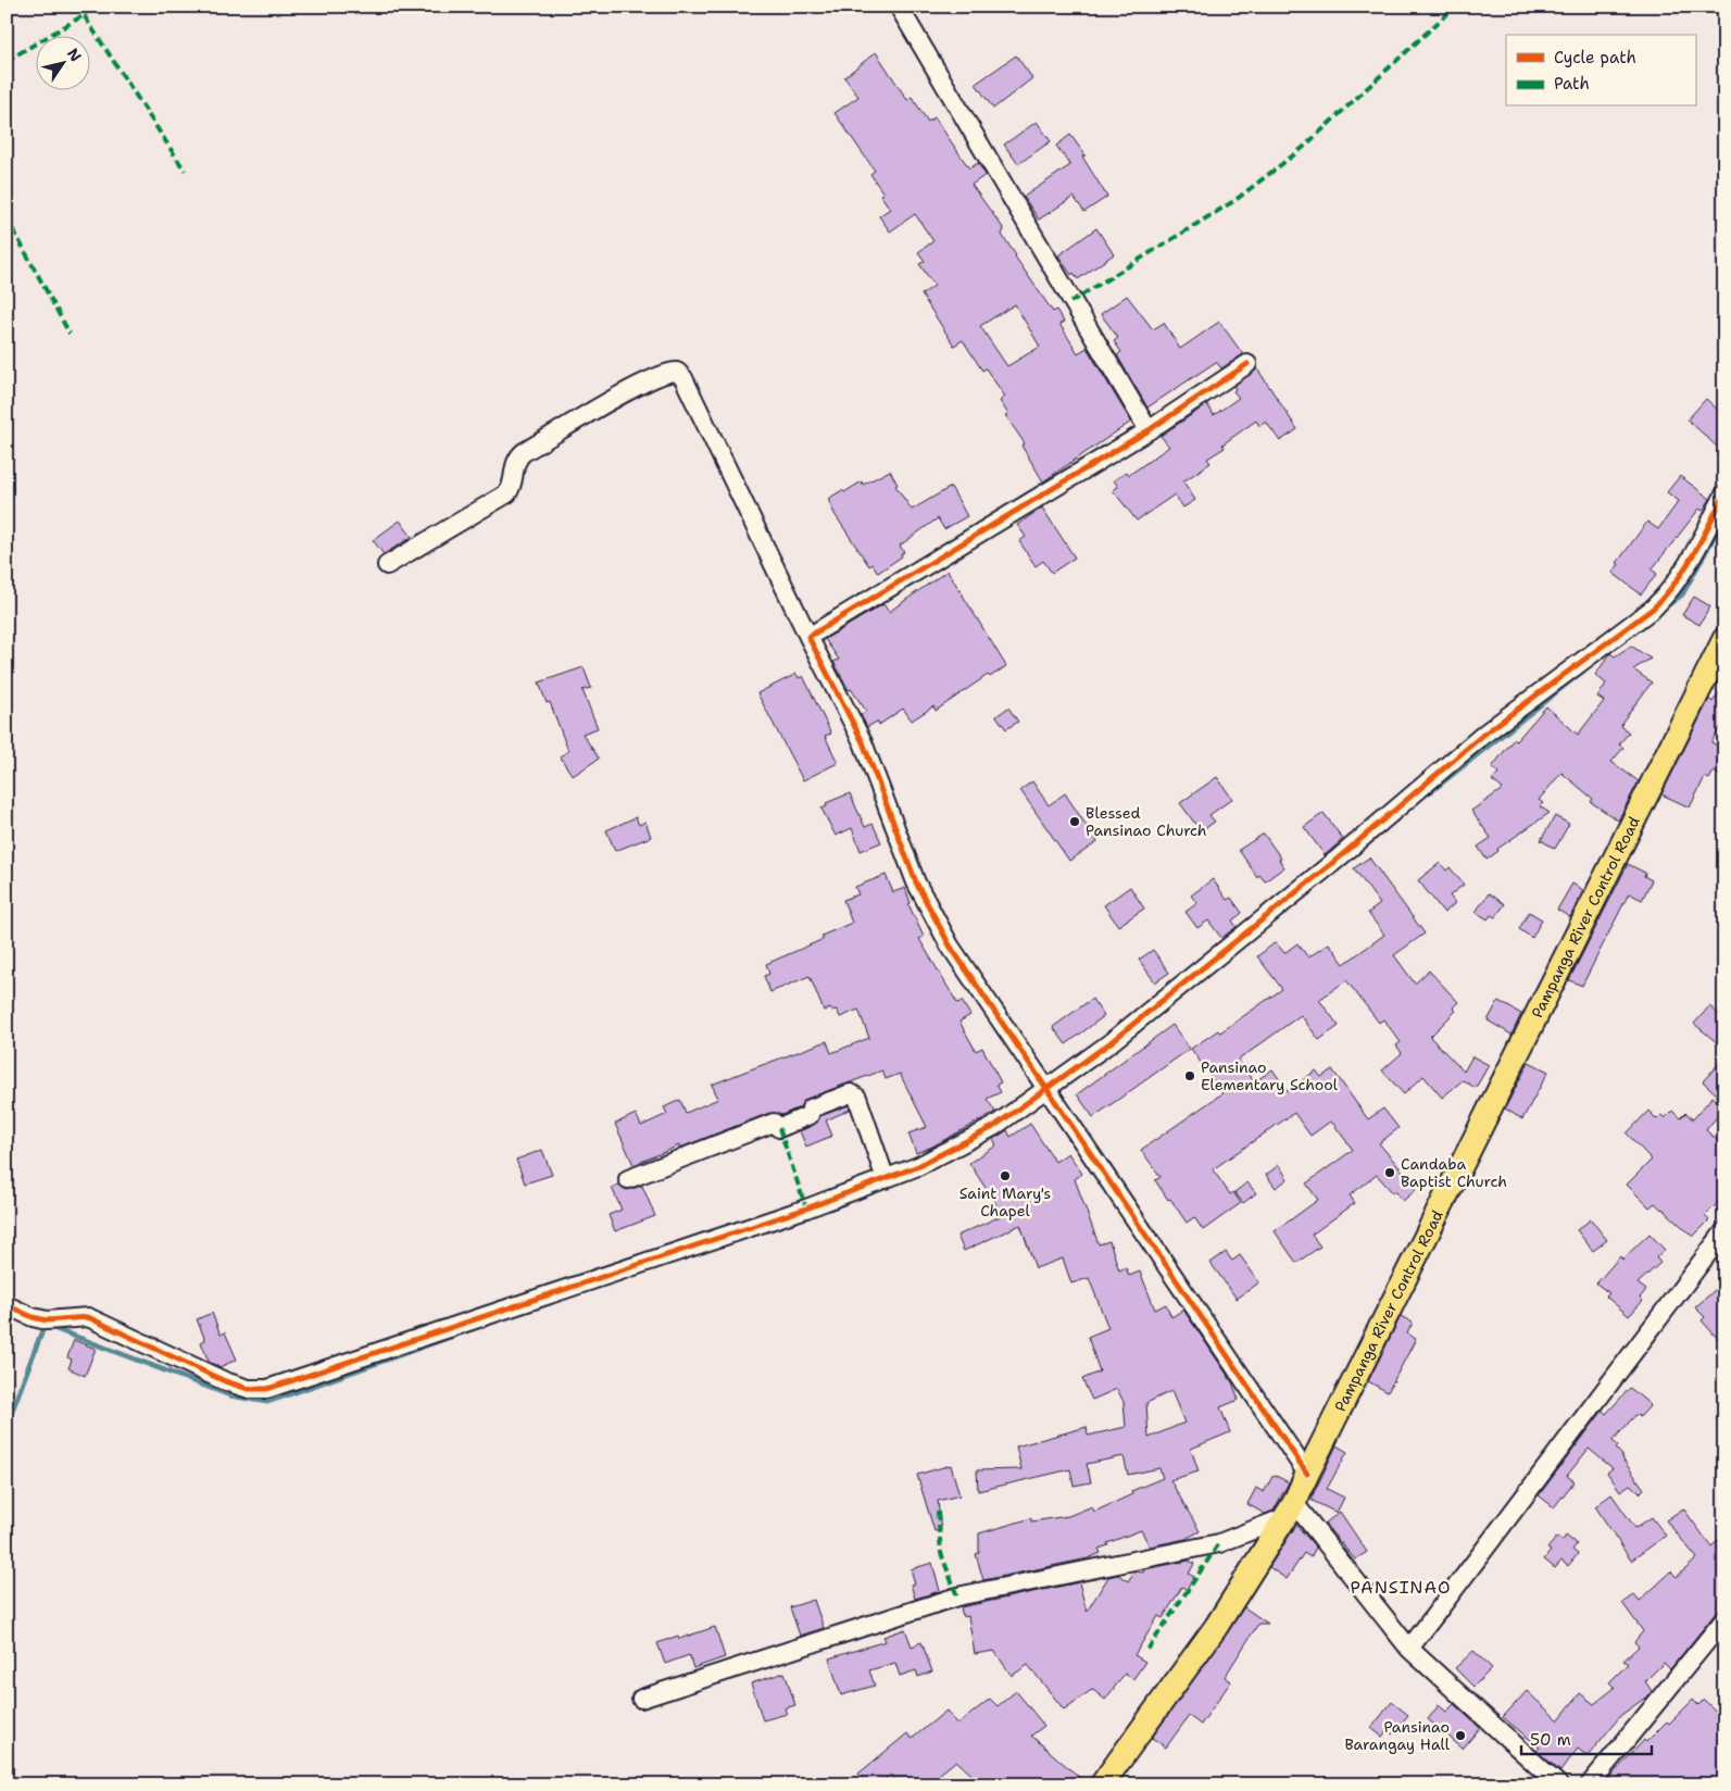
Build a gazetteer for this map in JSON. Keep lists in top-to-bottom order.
{
  "streets": {
    "main road": ["Pampanga River Control Road"]
  },
  "districts": ["PANSINAO"],
  "places": [
    "Blessed Pansinao Church",
    "Pansinao Elementary School",
    "Candaba Baptist Church",
    "Saint Mary's Chapel",
    "Pansinao Barangay Hall"
  ],
  "legend": ["Cycle path", "Path"],
  "scale_bar": "50 m",
  "north": "top right"
}
